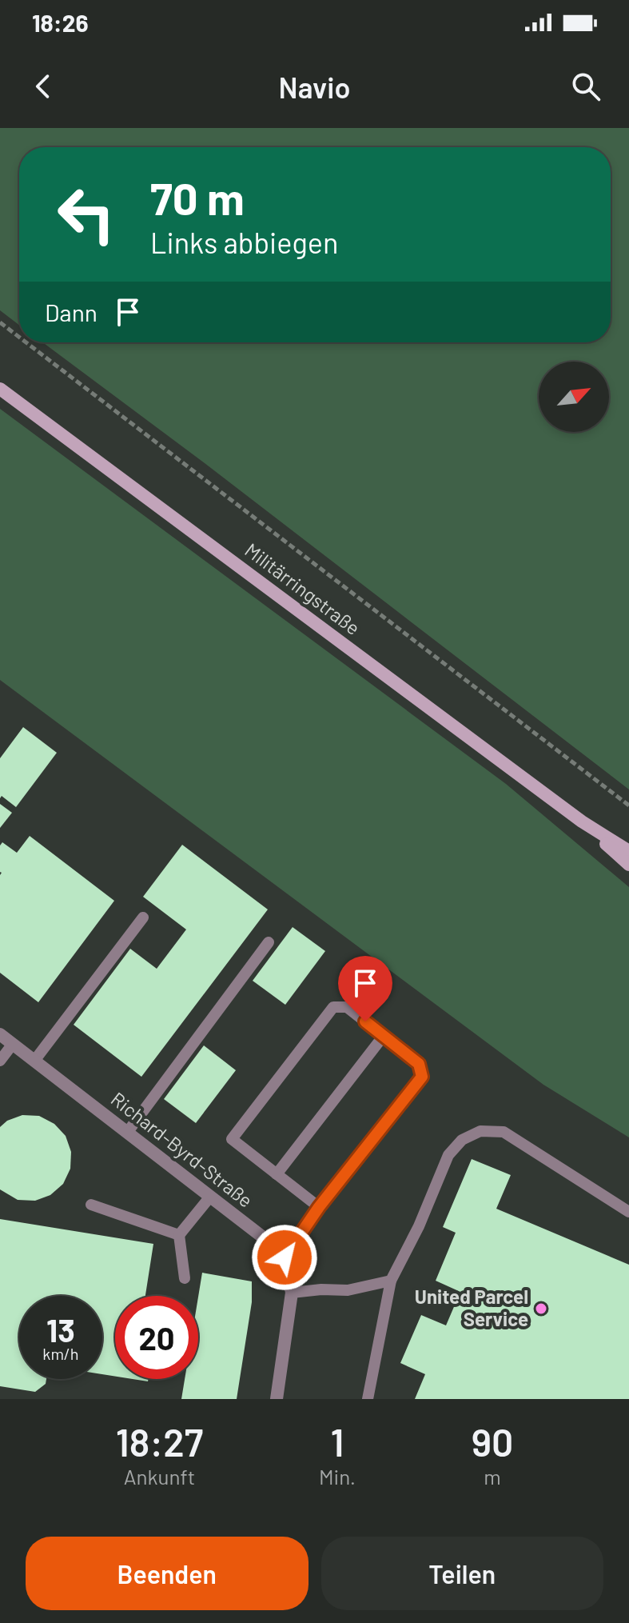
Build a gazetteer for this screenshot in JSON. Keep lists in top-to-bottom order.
{
  "streets": {
    "main road": ["Militärringstraße"],
    "street": ["Richard-Byrd-Straße"]
  },
  "places": ["United Parcel Service"],
  "north": "top right",
  "page": {
    "status": "18:26",
    "header": "Navio",
    "turn": ["70 m", "Links abbiegen"],
    "then": "Dann",
    "speed": "13 km/h",
    "limit": "20",
    "eta": [
      "18:27",
      "Ankunft",
      "1",
      "Min.",
      "90",
      "m"
    ],
    "buttons": ["Beenden", "Teilen"]
  }
}
